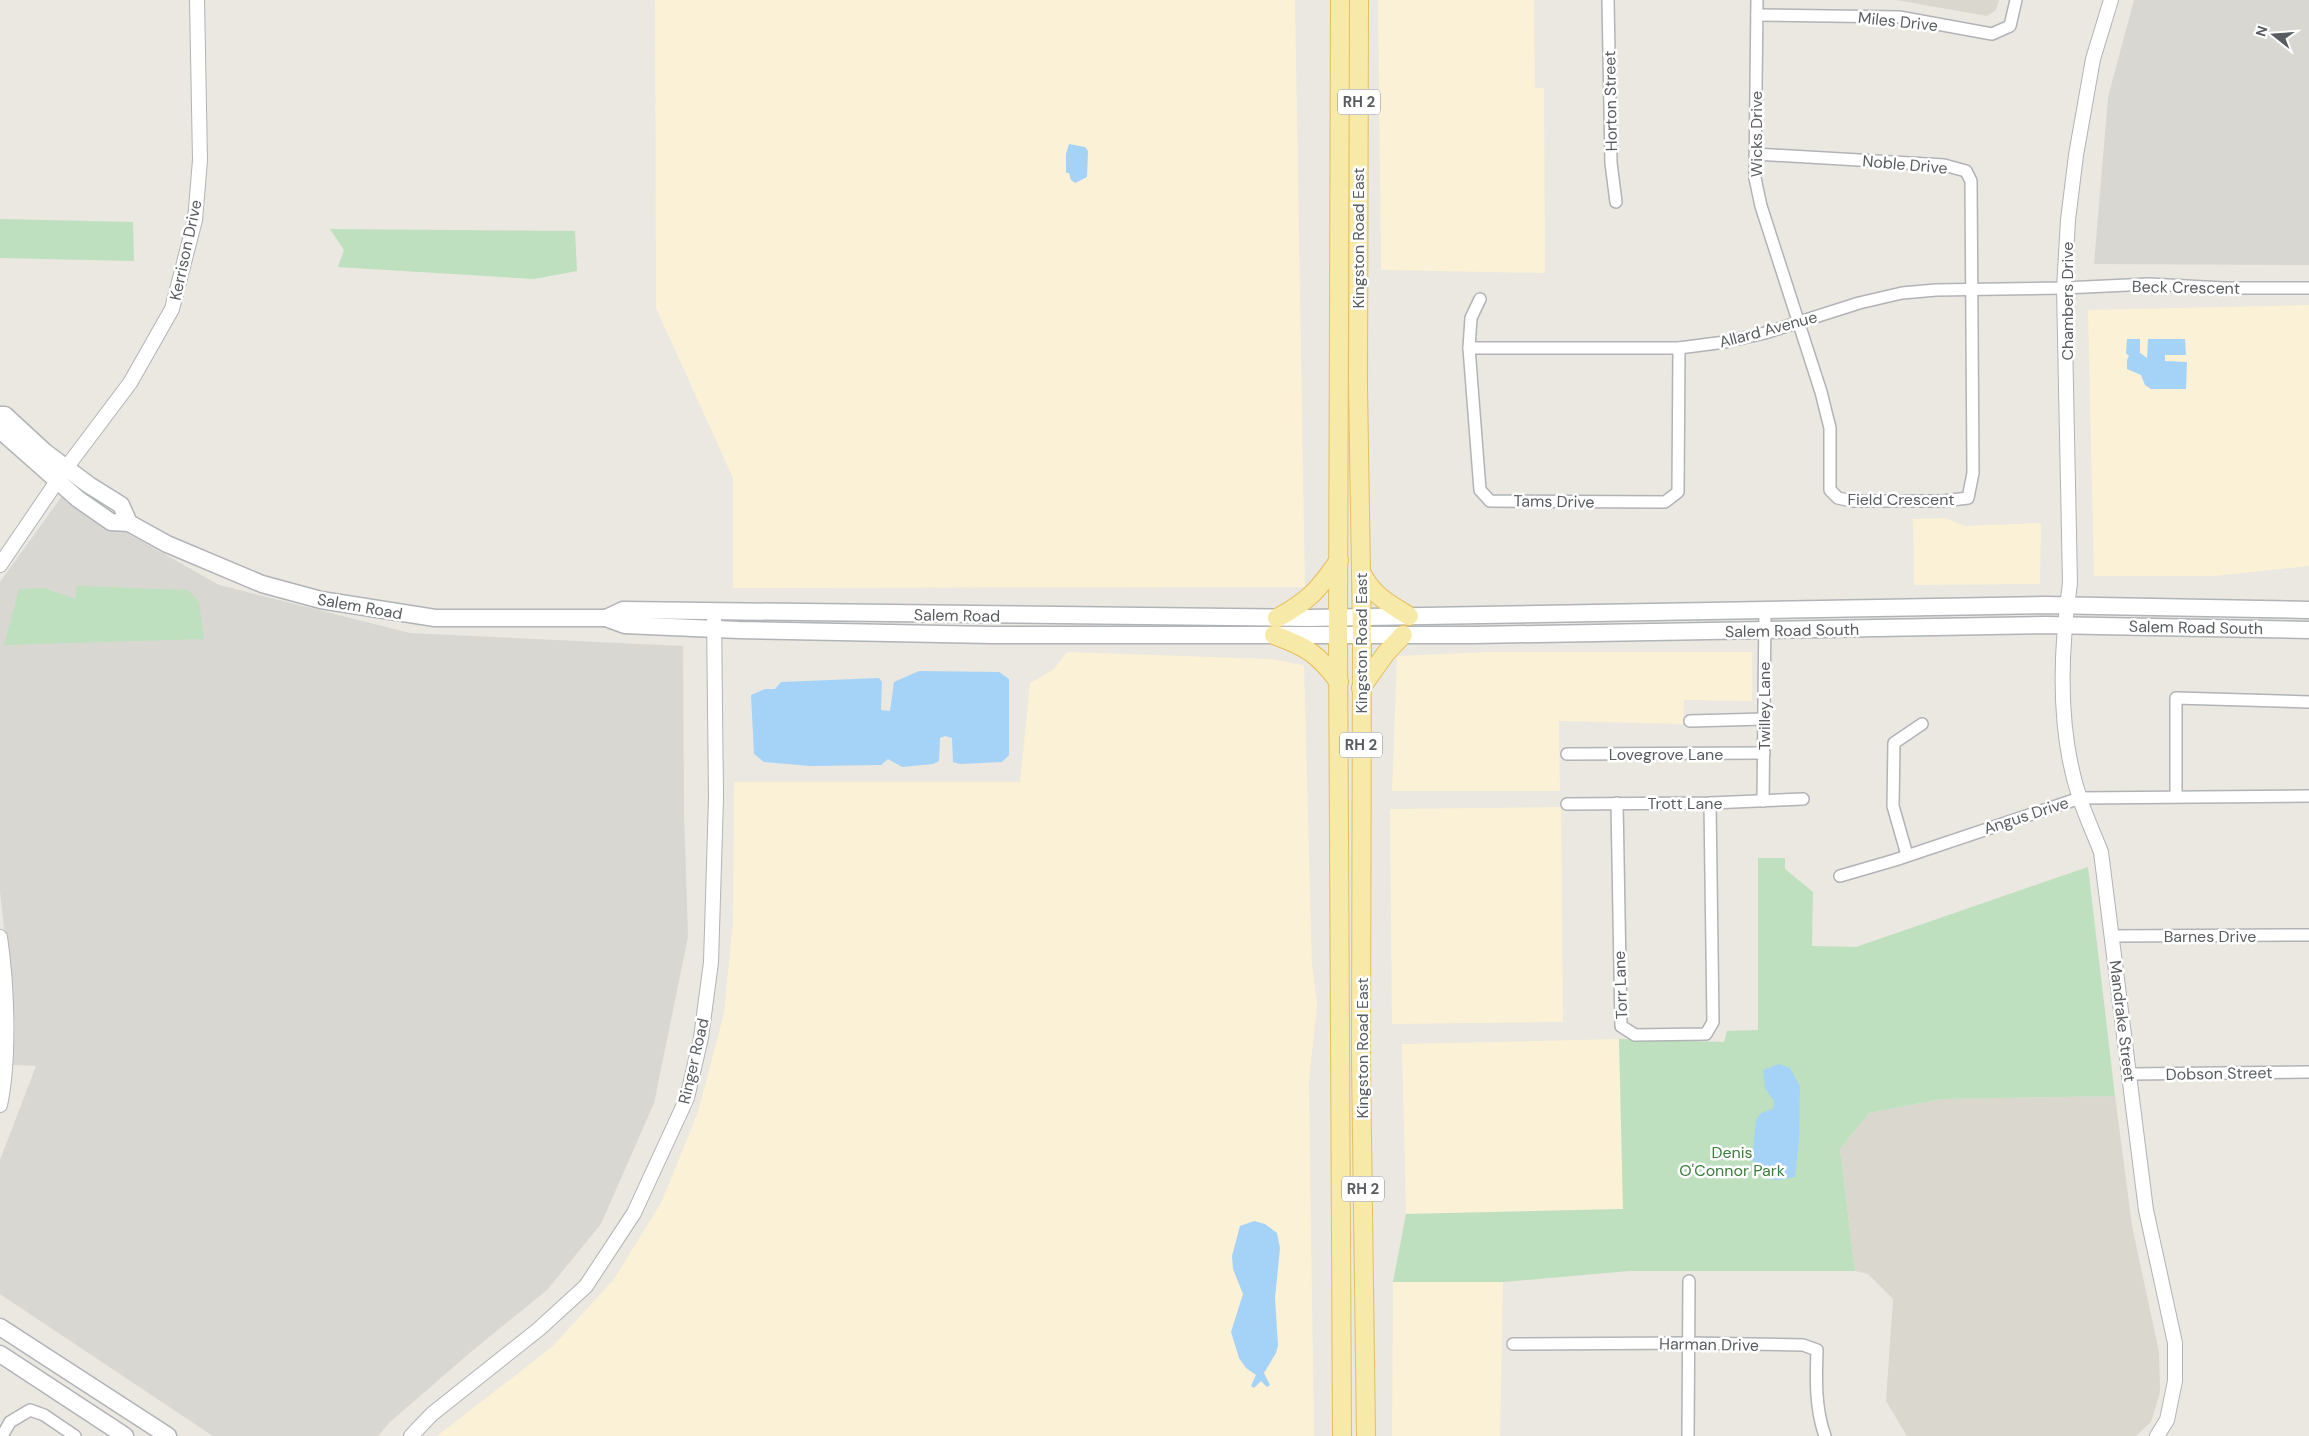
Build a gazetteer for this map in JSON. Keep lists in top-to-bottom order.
{
  "streets": {
    "main road": [
      "RH 2",
      "Kingston Road East",
      "Salem Road",
      "Salem Road South"
    ],
    "street": [
      "Miles Drive",
      "Horton Street",
      "Wicks Drive",
      "Noble Drive",
      "Kerrison Drive",
      "Beck Crescent",
      "Chambers Drive",
      "Allard Avenue",
      "Field Crescent",
      "Tams Drive",
      "Twilley Lane",
      "Lovegrove Lane",
      "Trott Lane",
      "Angus Drive",
      "Barnes Drive",
      "Torr Lane",
      "Mandrake Street",
      "Ringer Road",
      "Dobson Street",
      "Harman Drive"
    ]
  },
  "crossings": [
    ["Miles Drive", "Wicks Drive"],
    ["Wicks Drive", "Noble Drive"],
    ["Wicks Drive", "Allard Avenue"],
    ["Wicks Drive", "Field Crescent"],
    ["Noble Drive", "Allard Avenue"],
    ["Noble Drive", "Field Crescent"],
    ["Kingston Road East", "Salem Road South"],
    ["Kerrison Drive", "Salem Road"],
    ["Beck Crescent", "Chambers Drive"],
    ["Beck Crescent", "Allard Avenue"],
    ["Chambers Drive", "Allard Avenue"],
    ["Chambers Drive", "Salem Road South"],
    ["Chambers Drive", "Mandrake Street"],
    ["Allard Avenue", "Field Crescent"],
    ["Allard Avenue", "Tams Drive"],
    ["Salem Road", "Salem Road South"],
    ["Salem Road", "Ringer Road"],
    ["Salem Road South", "Twilley Lane"],
    ["Salem Road South", "Mandrake Street"],
    ["Twilley Lane", "Lovegrove Lane"],
    ["Twilley Lane", "Trott Lane"],
    ["Trott Lane", "Torr Lane"],
    ["Angus Drive", "Mandrake Street"],
    ["Barnes Drive", "Mandrake Street"],
    ["Mandrake Street", "Dobson Street"]
  ],
  "parks": ["Denis O'Connor Park"],
  "north": "left"
}
